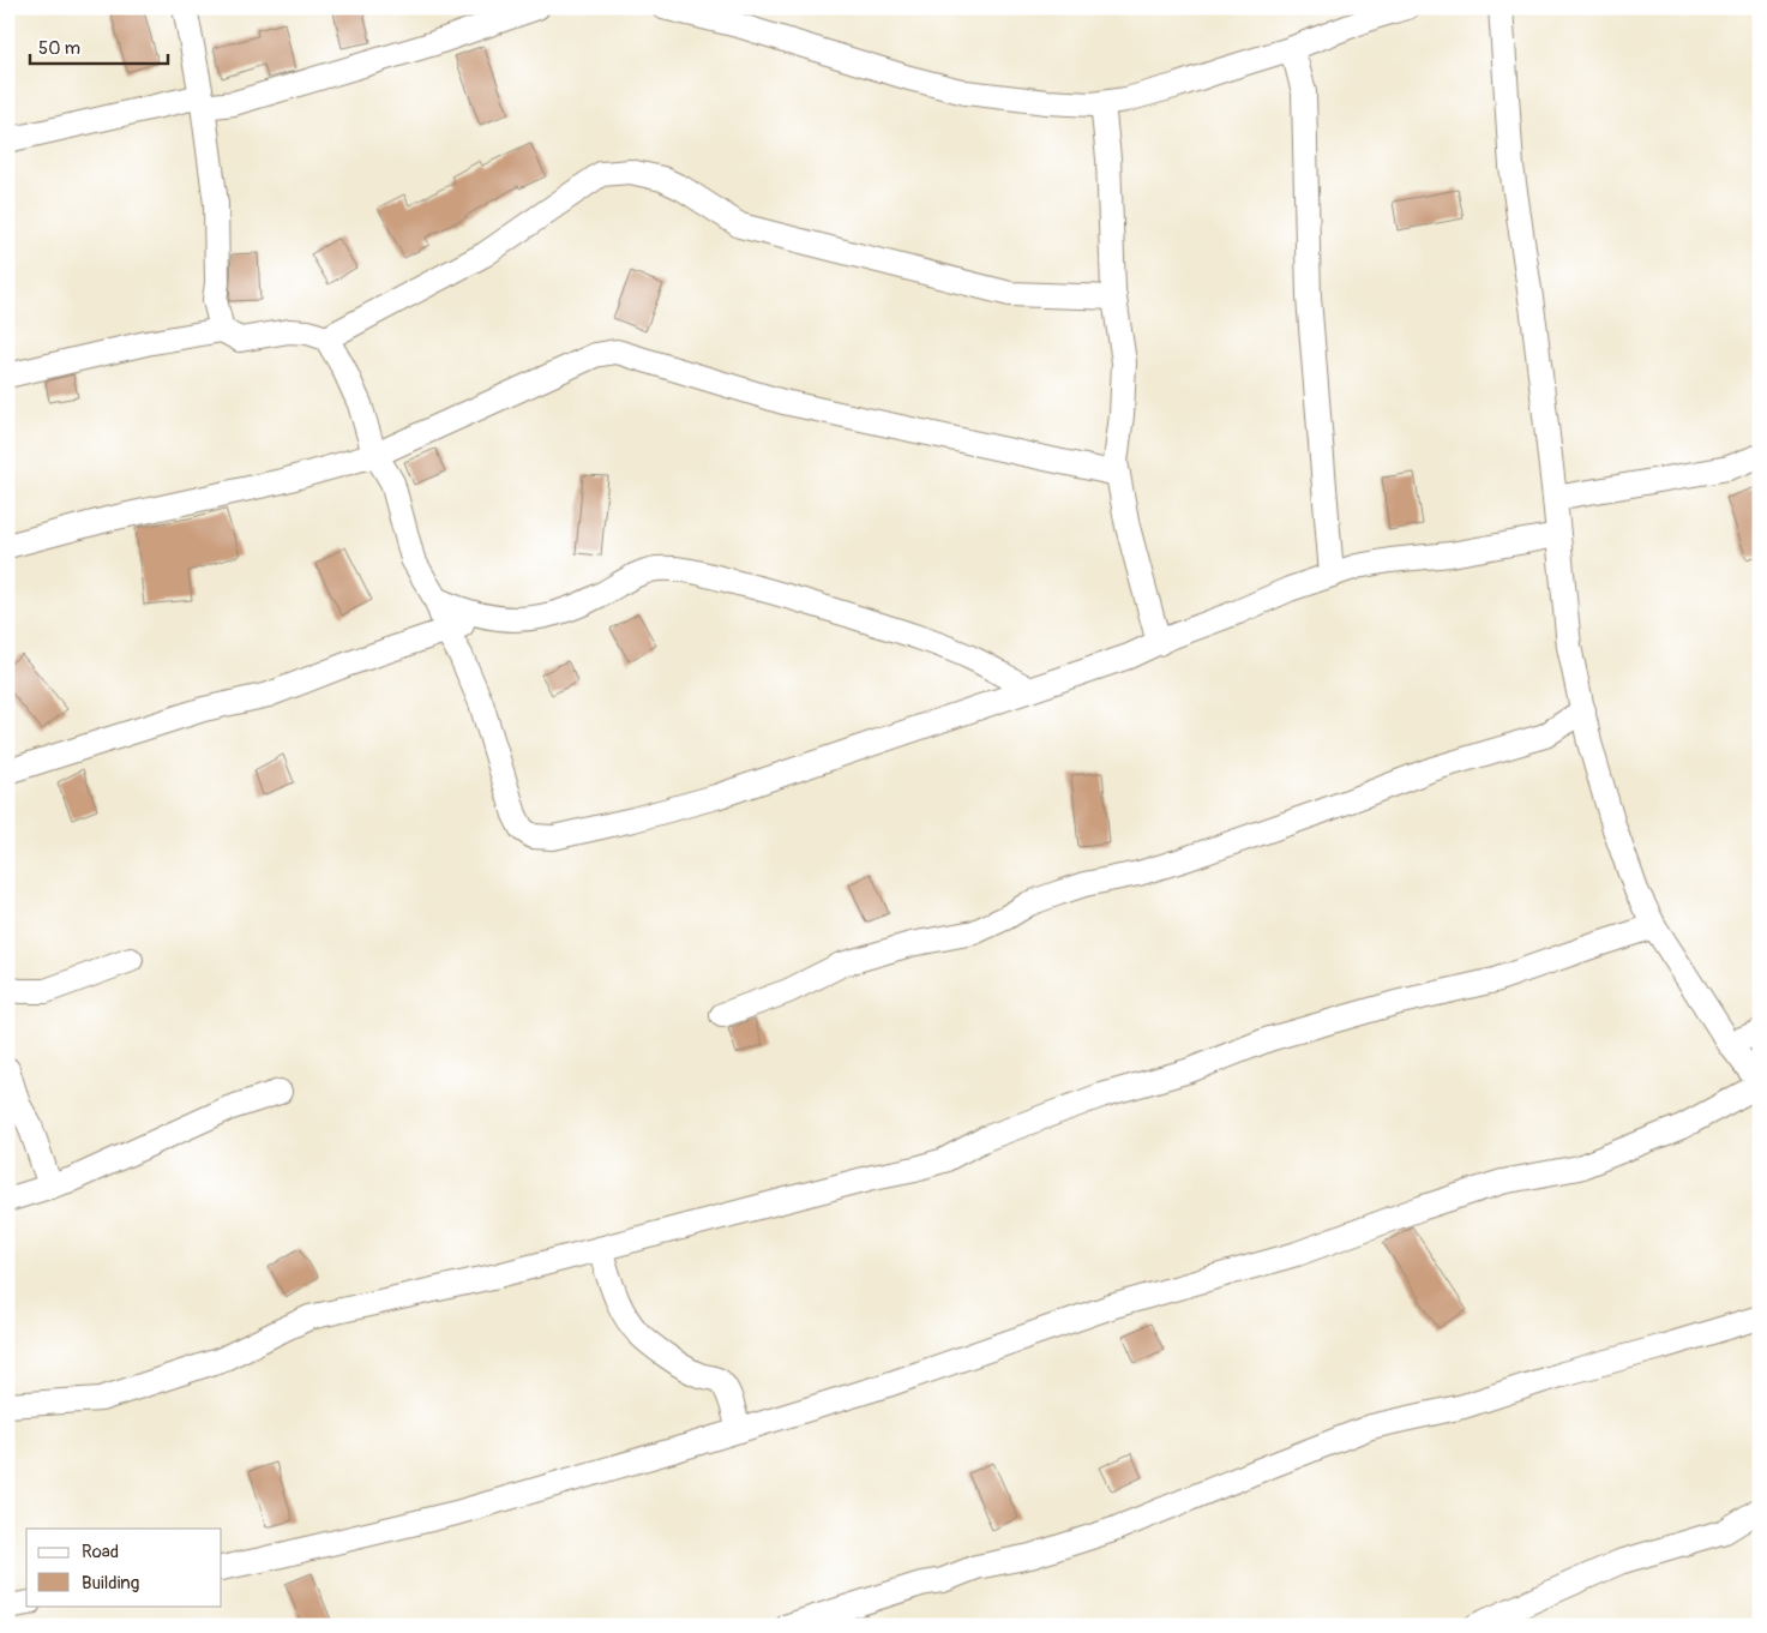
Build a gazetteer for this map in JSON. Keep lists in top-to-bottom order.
{
  "legend": ["Road", "Building"],
  "scale_bar": "50 m"
}
